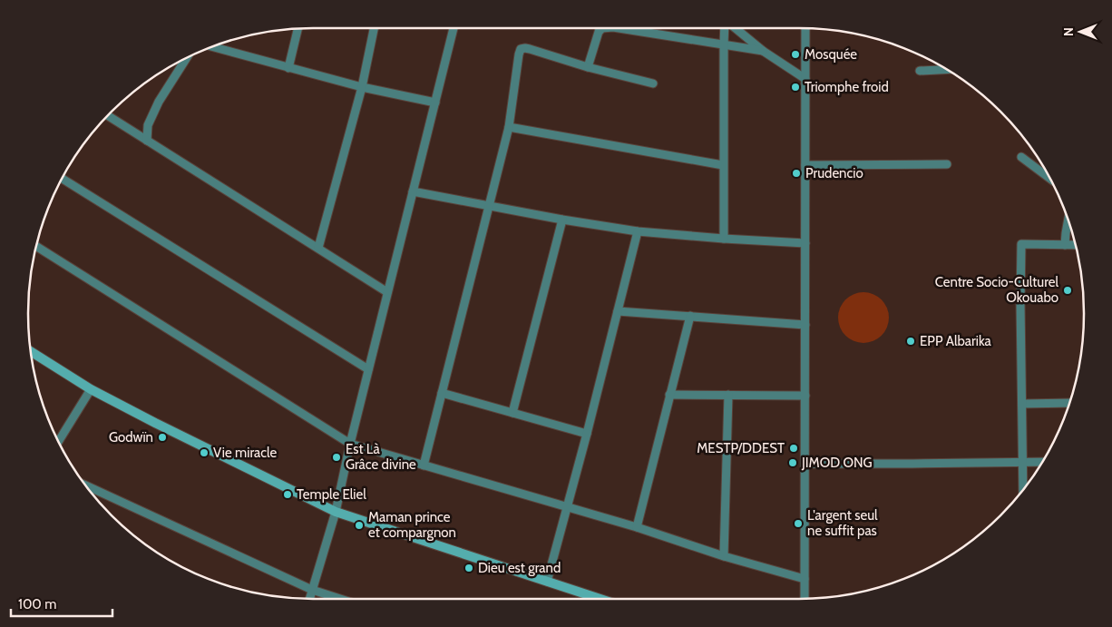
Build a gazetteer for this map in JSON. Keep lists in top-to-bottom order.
{
  "places": [
    "Mosquée",
    "Triomphe froid",
    "Prudencio",
    "Centre Socio-Culturel Okouabo",
    "EPP Albarika",
    "Godwïn",
    "MESTP/DDEST",
    "Vie miracle",
    "Est Là Grâce divine",
    "JIMOD ONG",
    "Temple Eliel",
    "L'argent seul ne suffit pas",
    "Maman prince et compargnon",
    "Dieu est grand"
  ],
  "scale_bar": "100 m",
  "north": "left"
}
